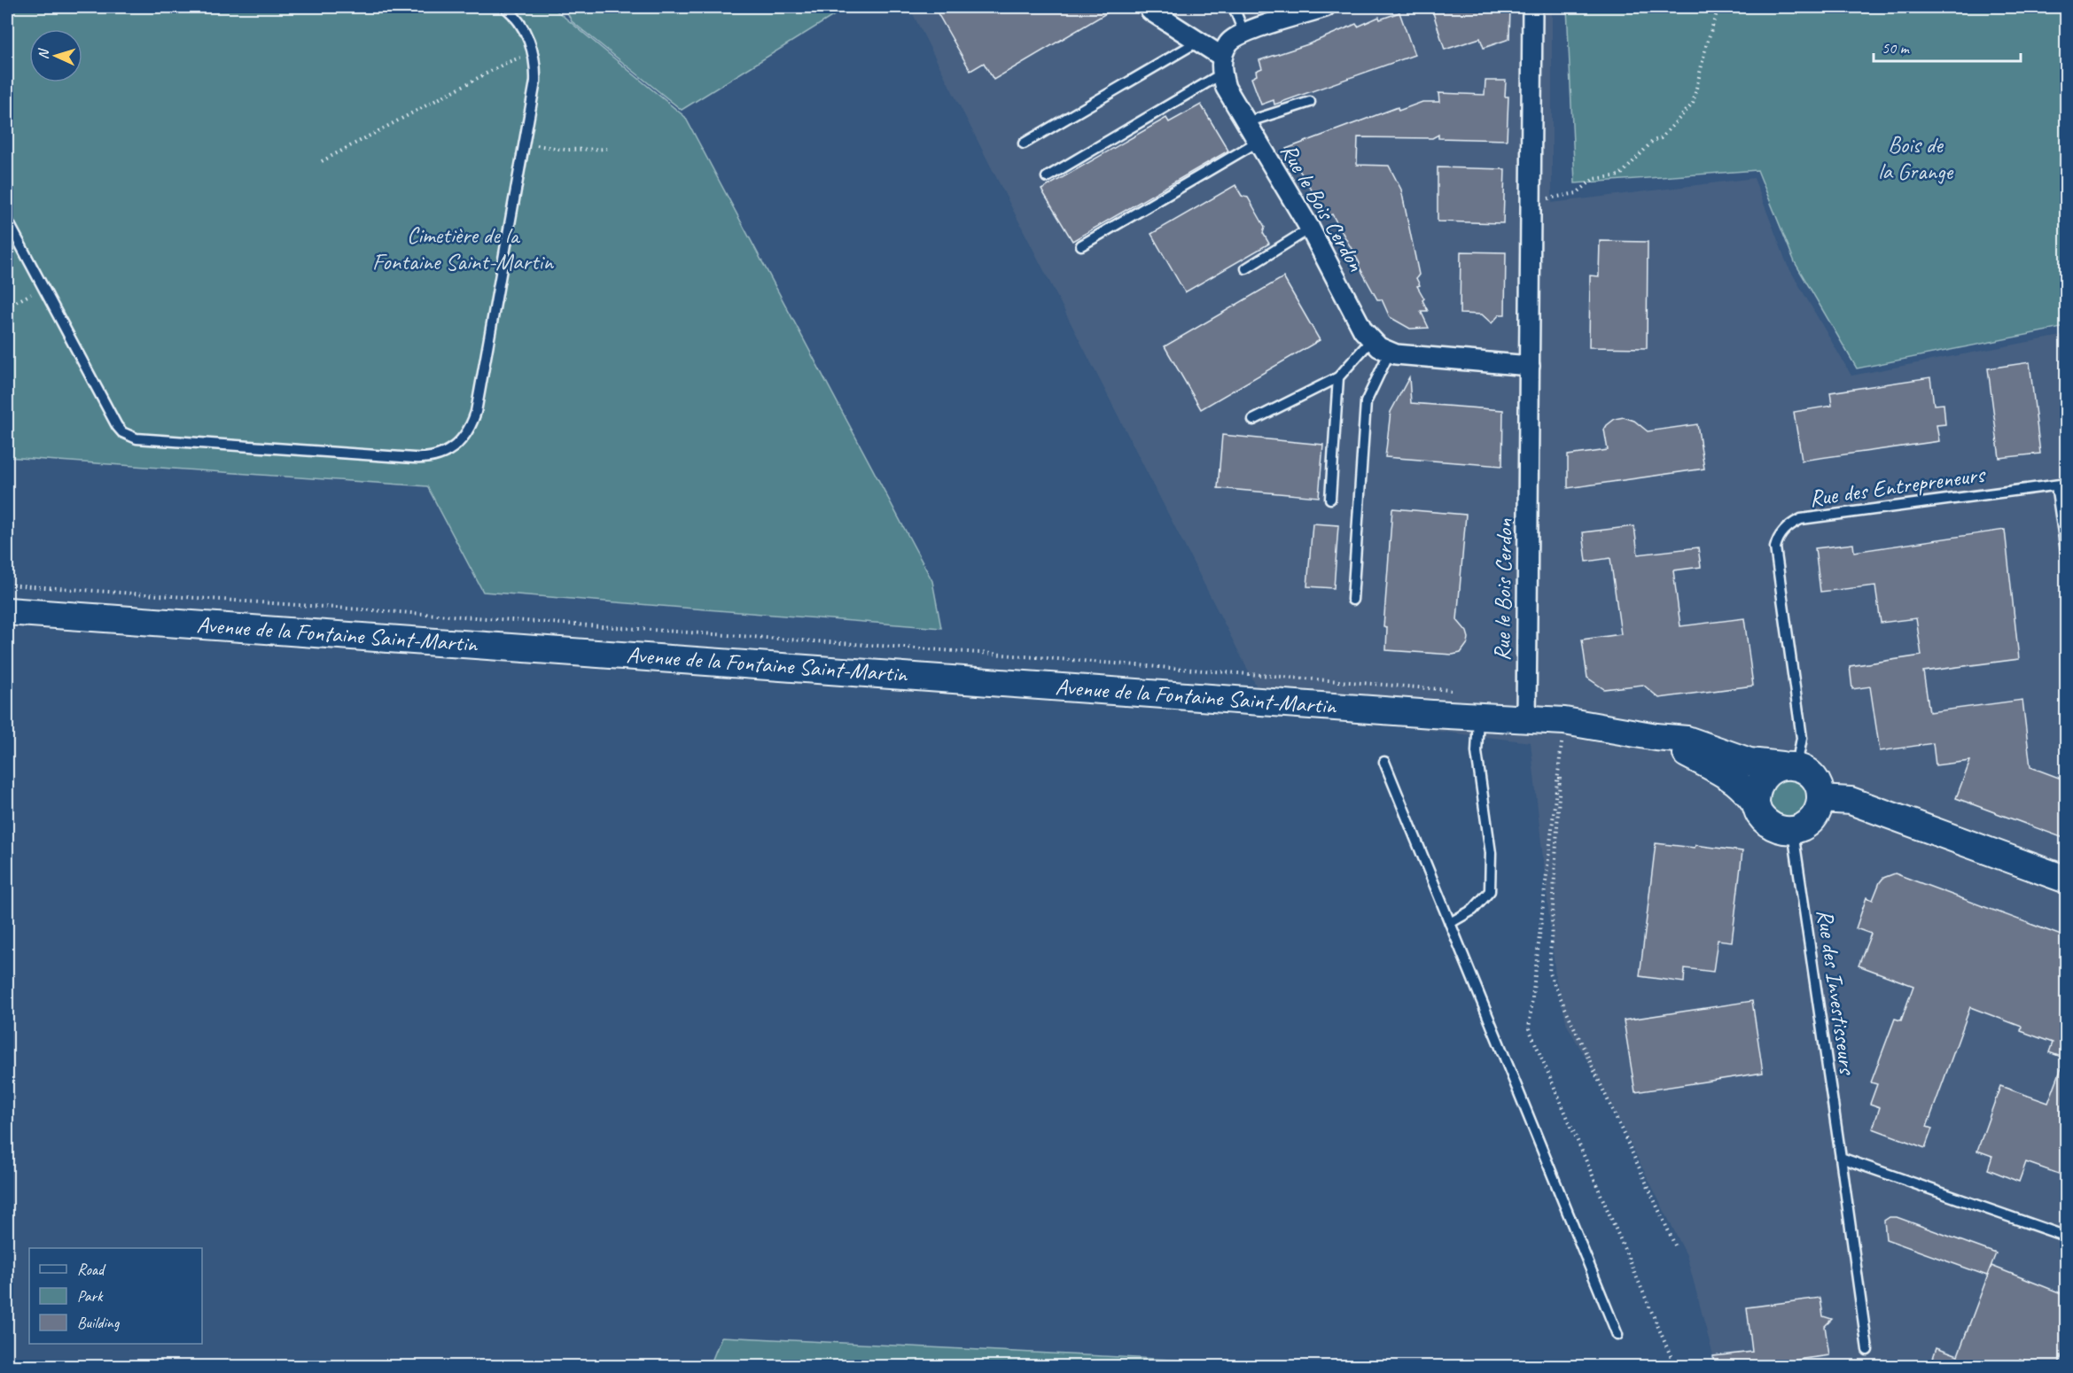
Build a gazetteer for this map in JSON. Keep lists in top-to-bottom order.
{
  "streets": {
    "main road": ["Avenue de la Fontaine Saint-Martin"],
    "street": ["Rue le Bois Cerdon"],
    "lane": ["Rue des Entrepreneurs", "Rue des Investisseurs"]
  },
  "crossings": [
    ["Rue le Bois Cerdon", "Avenue de la Fontaine Saint-Martin"],
    ["Rue des Entrepreneurs", "Rue des Investisseurs"]
  ],
  "parks": ["Bois de la Grange", "Cimetière de la Fontaine Saint-Martin"],
  "legend": ["Road", "Park", "Building"],
  "scale_bar": "50 m",
  "north": "left"
}
